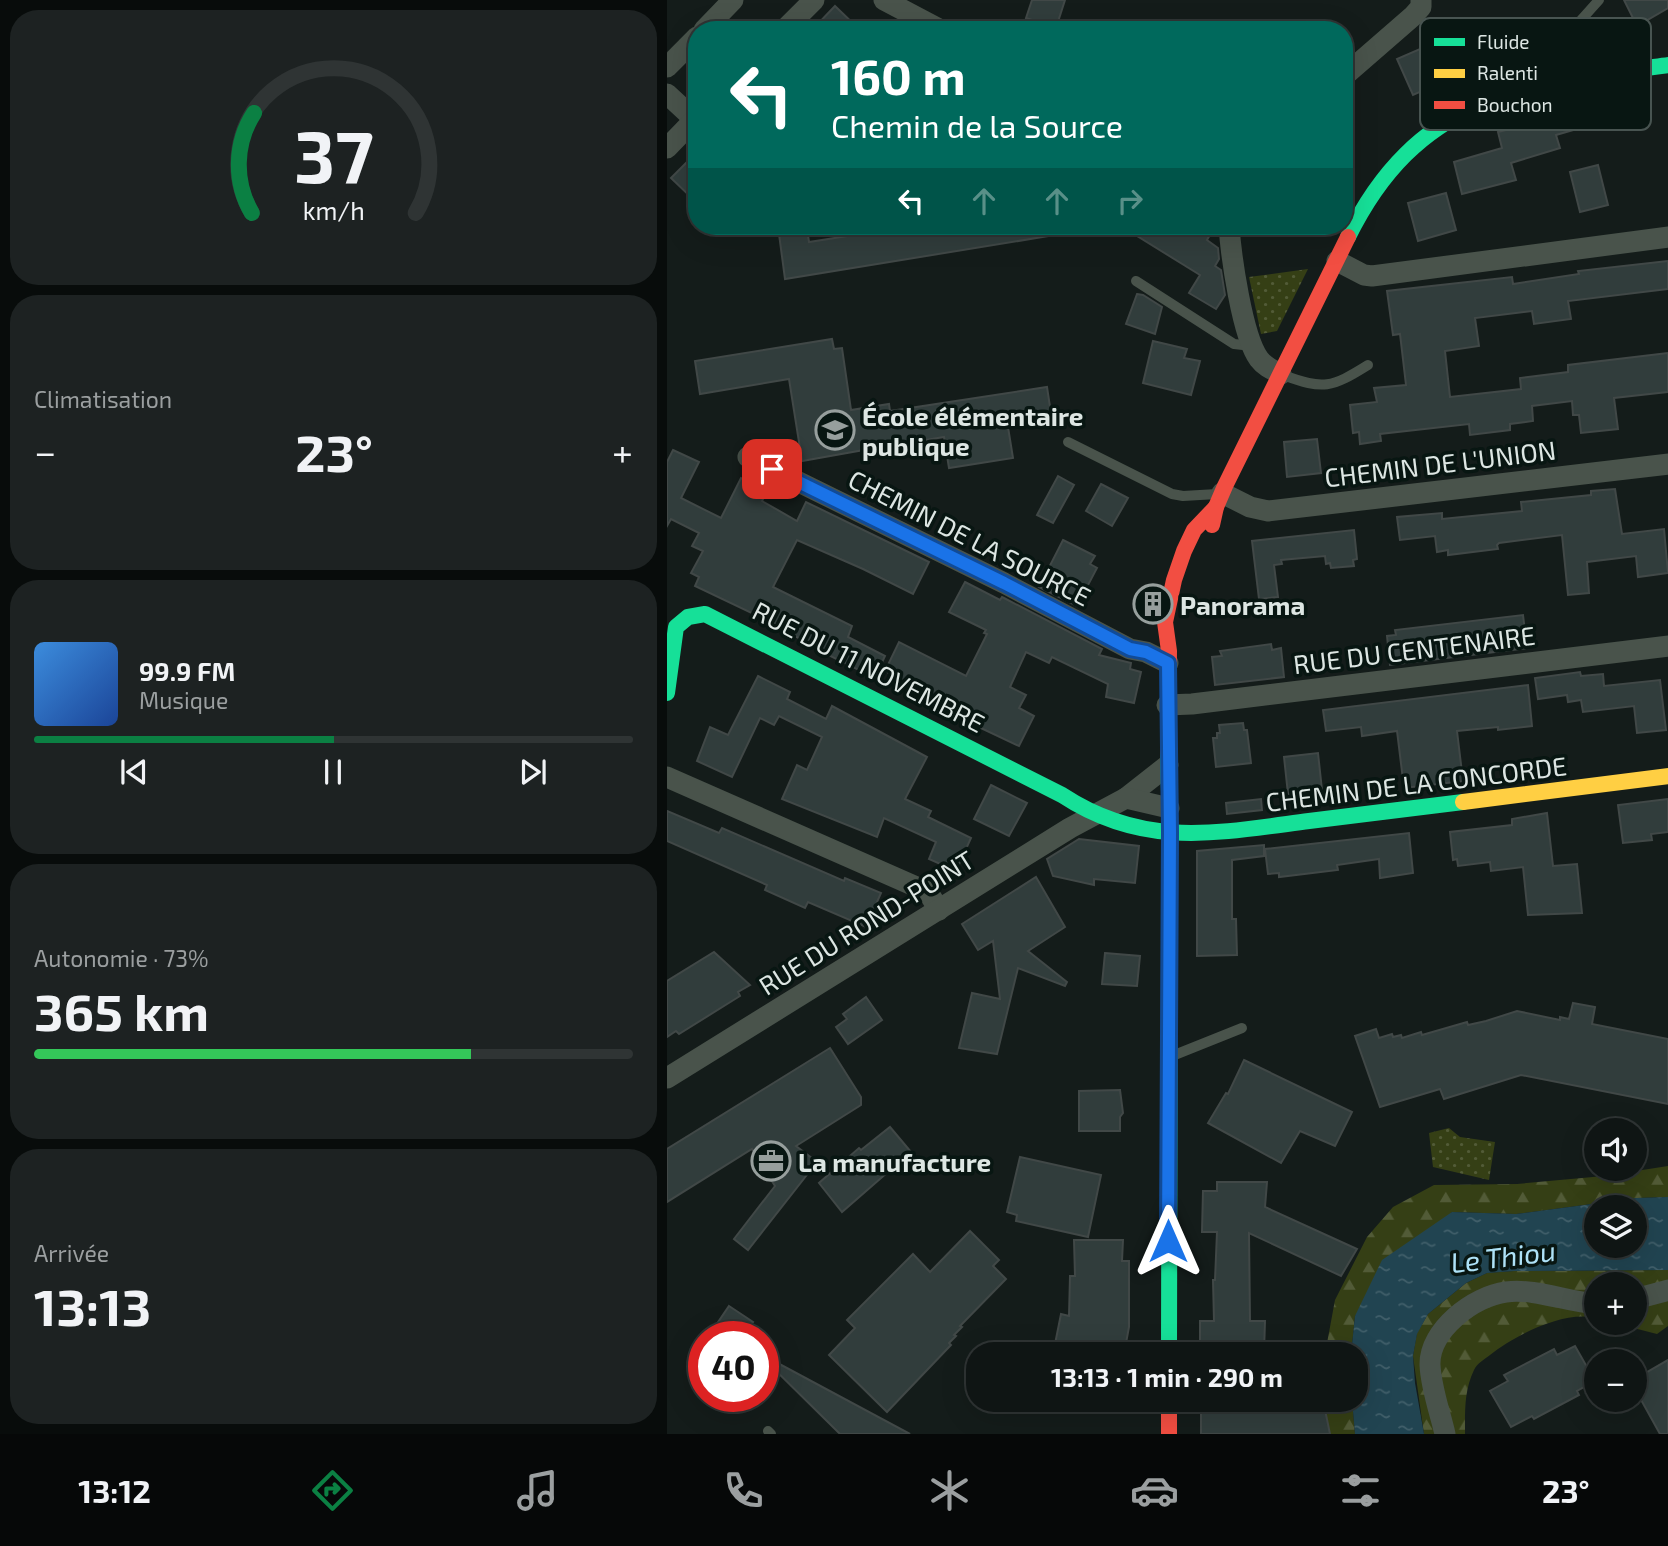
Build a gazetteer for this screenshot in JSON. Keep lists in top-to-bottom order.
{
  "streets": {
    "street": [
      "CHEMIN DE L'UNION",
      "CHEMIN DE LA SOURCE",
      "RUE DU CENTENAIRE",
      "RUE DU 11 NOVEMBRE",
      "CHEMIN DE LA CONCORDE",
      "RUE DU ROND-POINT"
    ]
  },
  "crossings": [
    ["RUE DU 11 NOVEMBRE", "RUE DU ROND-POINT"]
  ],
  "water": ["Le Thiou"],
  "places": {
    "school or university": ["École élémentaire publique"],
    "building": ["Panorama"],
    "office": ["La manufacture"]
  },
  "legend": ["Fluide", "Ralenti", "Bouchon"],
  "page": {
    "turn": ["160 m", "Chemin de la Source"],
    "tile": [
      "Climatisation",
      ["Autonomie · 73%", "365 km"],
      ["Arrivée", "13:13"]
    ],
    "heat": ["−", "23°", "+"],
    "song": ["99.9 FM", "Musique"],
    "map_buttons": ["+", "−"],
    "limit": "40",
    "trip": "13:13 · 1 min · 290 m",
    "tabs": ["13:12", "23°"],
    "gauge": ["37", "km/h"]
  }
}
